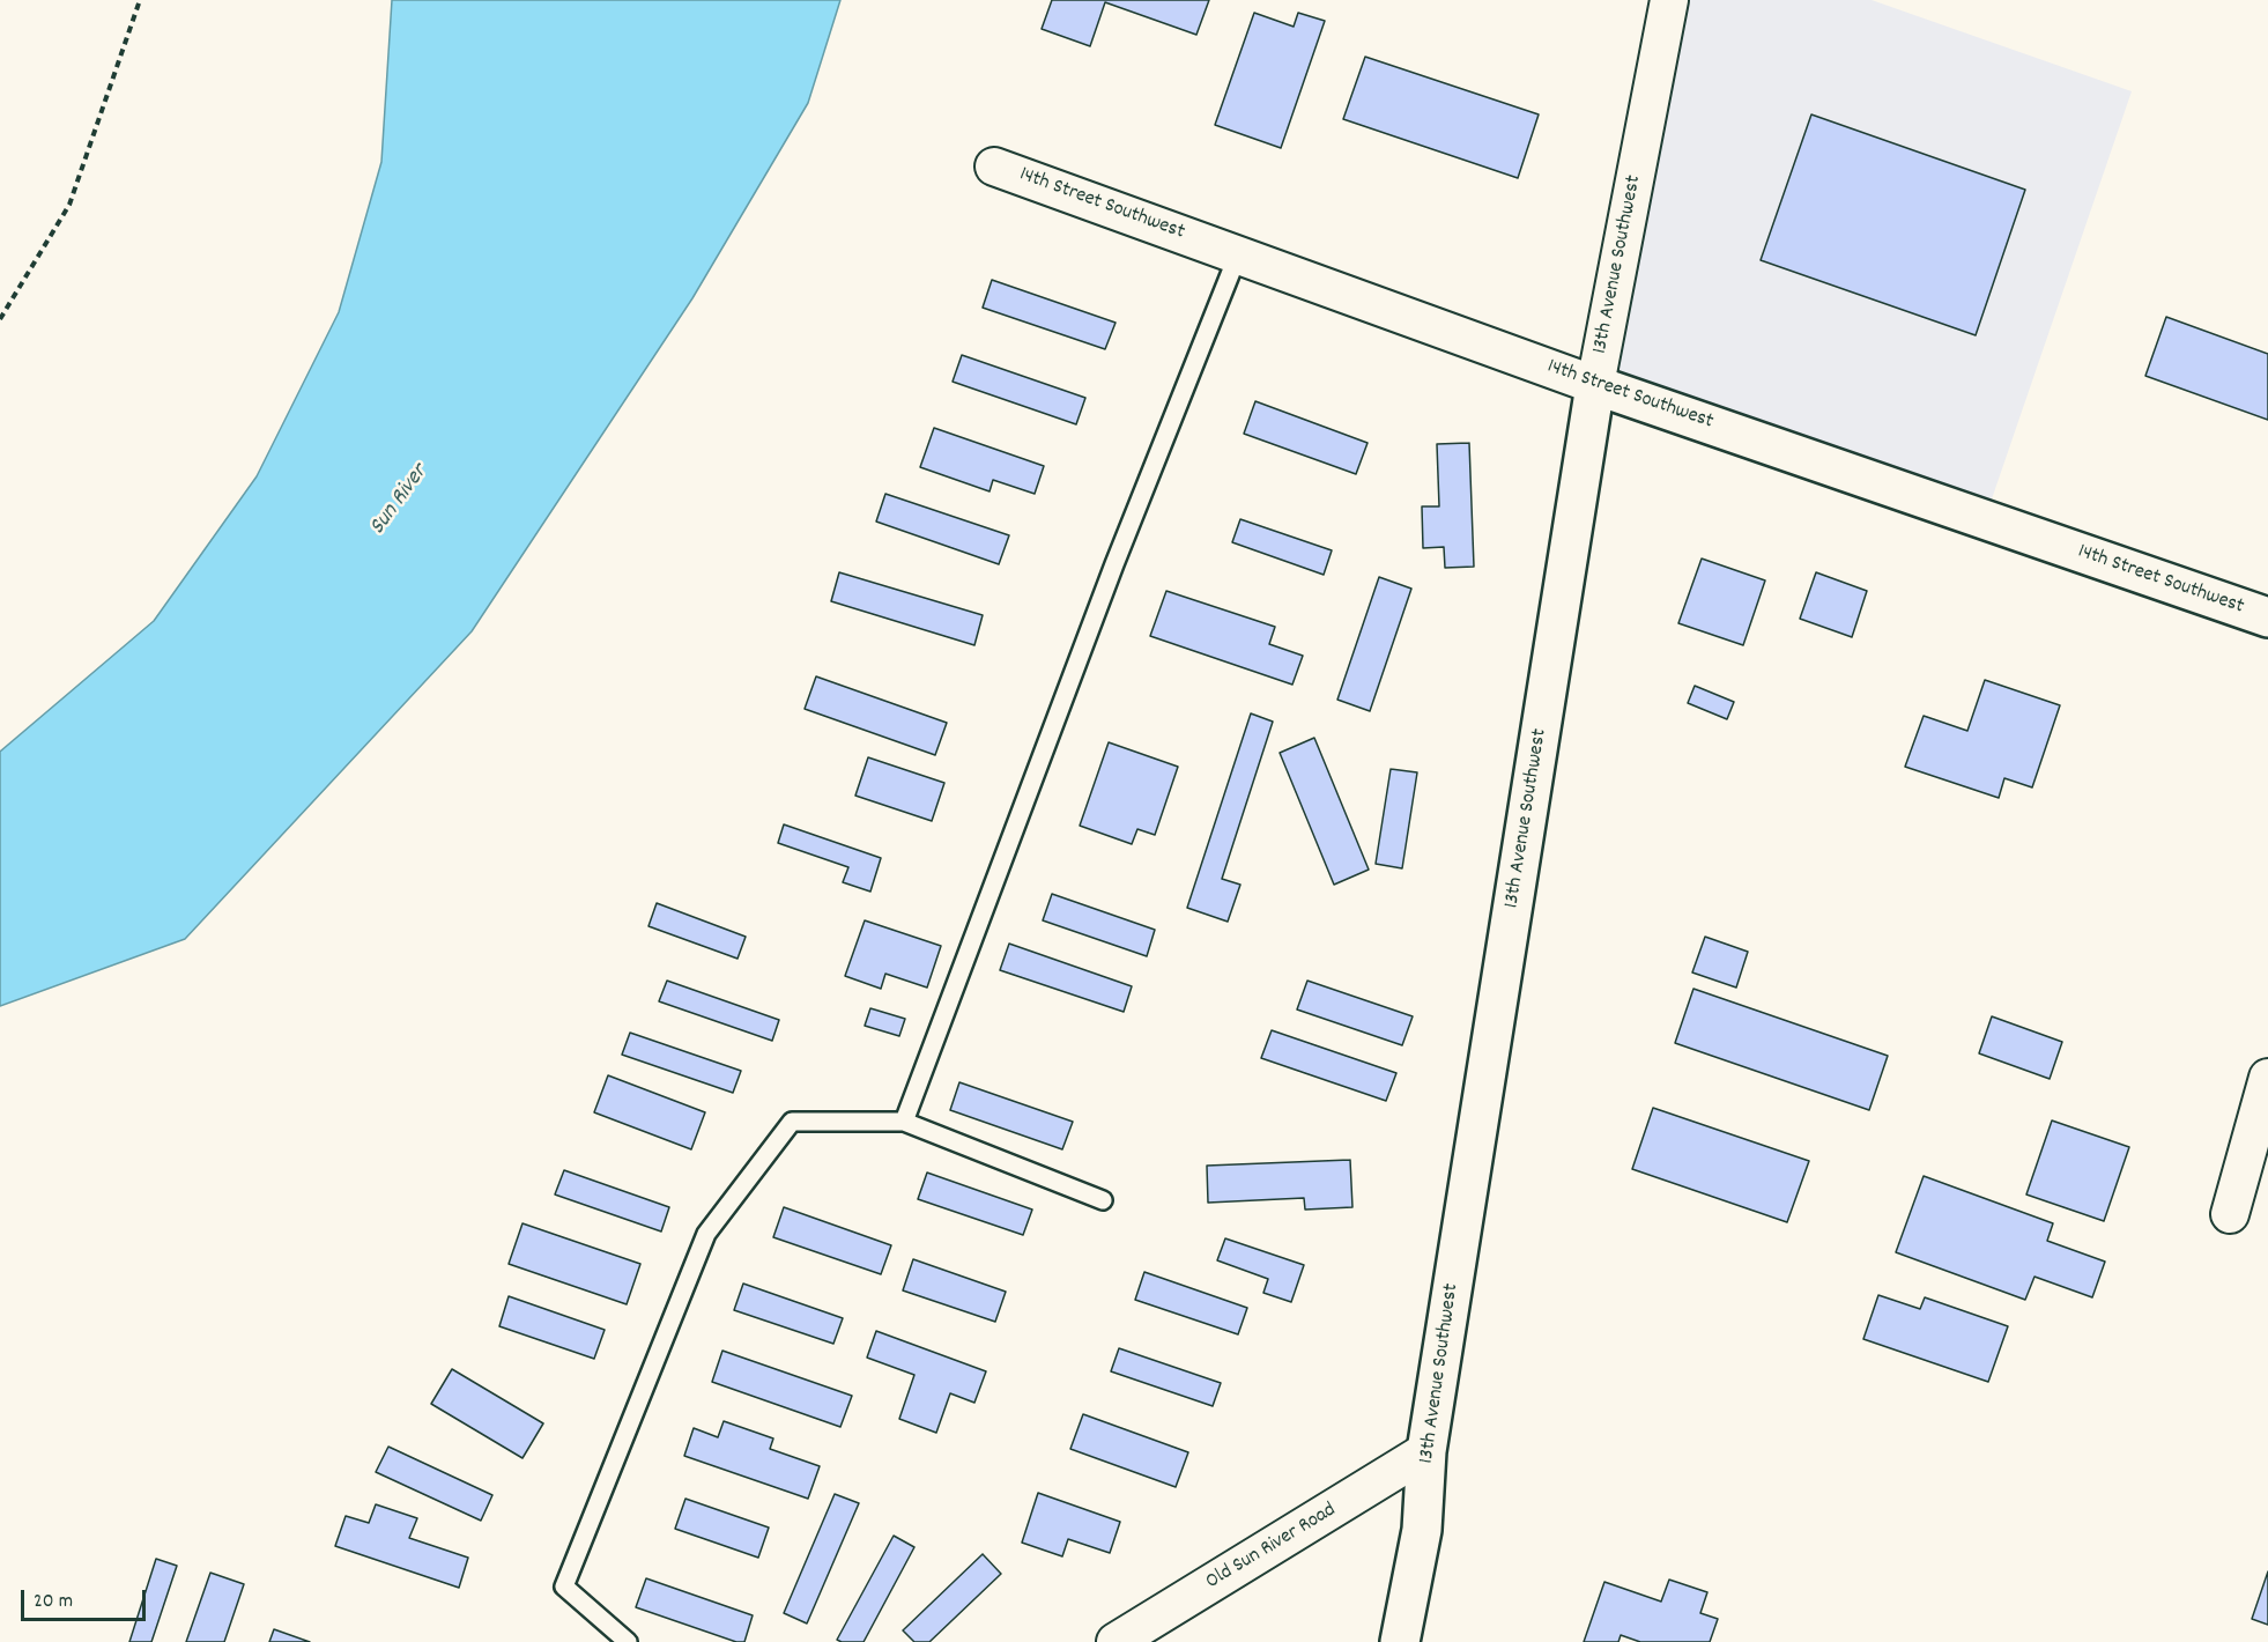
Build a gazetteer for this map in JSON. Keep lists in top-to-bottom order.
{
  "streets": {
    "street": ["14th Street Southwest", "13th Avenue Southwest", "Old Sun River Road"]
  },
  "crossings": [
    ["14th Street Southwest", "13th Avenue Southwest"],
    ["13th Avenue Southwest", "Old Sun River Road"]
  ],
  "water": ["Sun River"],
  "scale_bar": "20 m"
}
